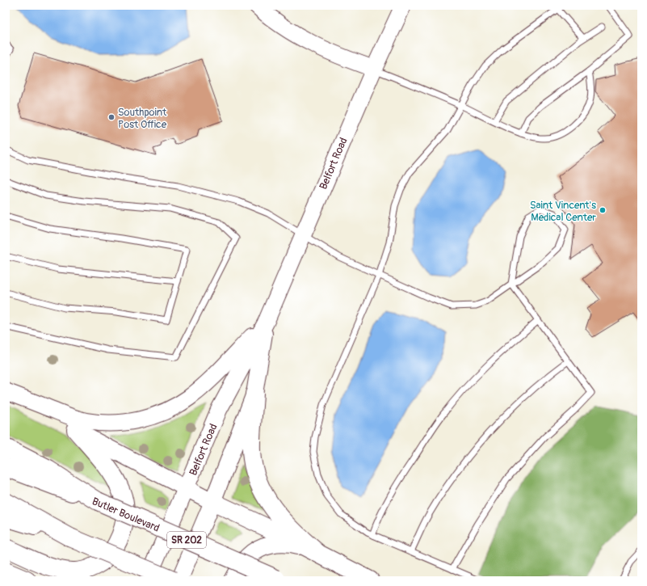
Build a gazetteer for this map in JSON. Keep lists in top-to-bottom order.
{
  "streets": {
    "highway": ["Butler Boulevard", "SR 202"],
    "main road": ["Belfort Road"]
  },
  "places": ["Southpoint Post Office", "Saint Vincent's Medical Center"]
}
